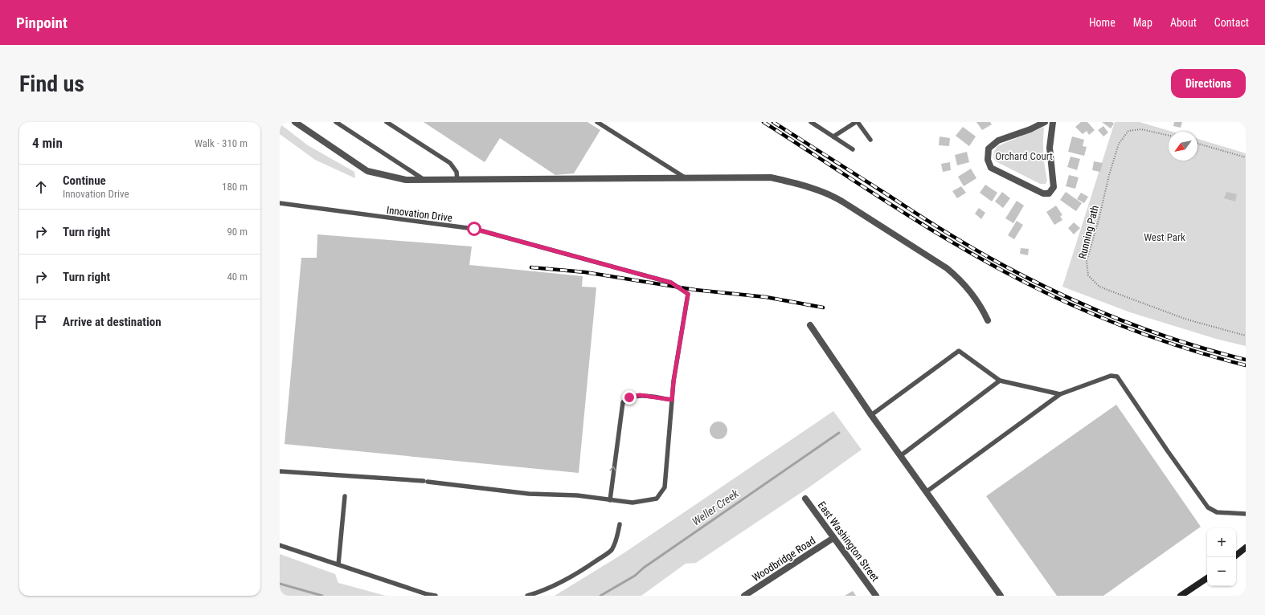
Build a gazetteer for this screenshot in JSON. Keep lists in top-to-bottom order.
{
  "streets": {
    "street": ["East Washington Street", "Woodbridge Road"],
    "lane": ["Innovation Drive"],
    "path": ["Running Path"]
  },
  "crossings": [
    ["East Washington Street", "Woodbridge Road"]
  ],
  "water": ["Weller Creek"],
  "parks": ["Orchard Court", "West Park"],
  "north": "bottom left",
  "page": {
    "header": "Pinpoint",
    "nav": [
      "Home",
      "Map",
      "About",
      "Contact"
    ],
    "buttons": "Directions",
    "title": "Find us",
    "heading": ["4 min", "Walk · 310 m"],
    "list": [
      ["Continue", "Innovation Drive", "180 m"],
      ["Turn right", "90 m"],
      ["Turn right", "40 m"],
      "Arrive at destination"
    ],
    "map_buttons": ["+", "−"]
  }
}
